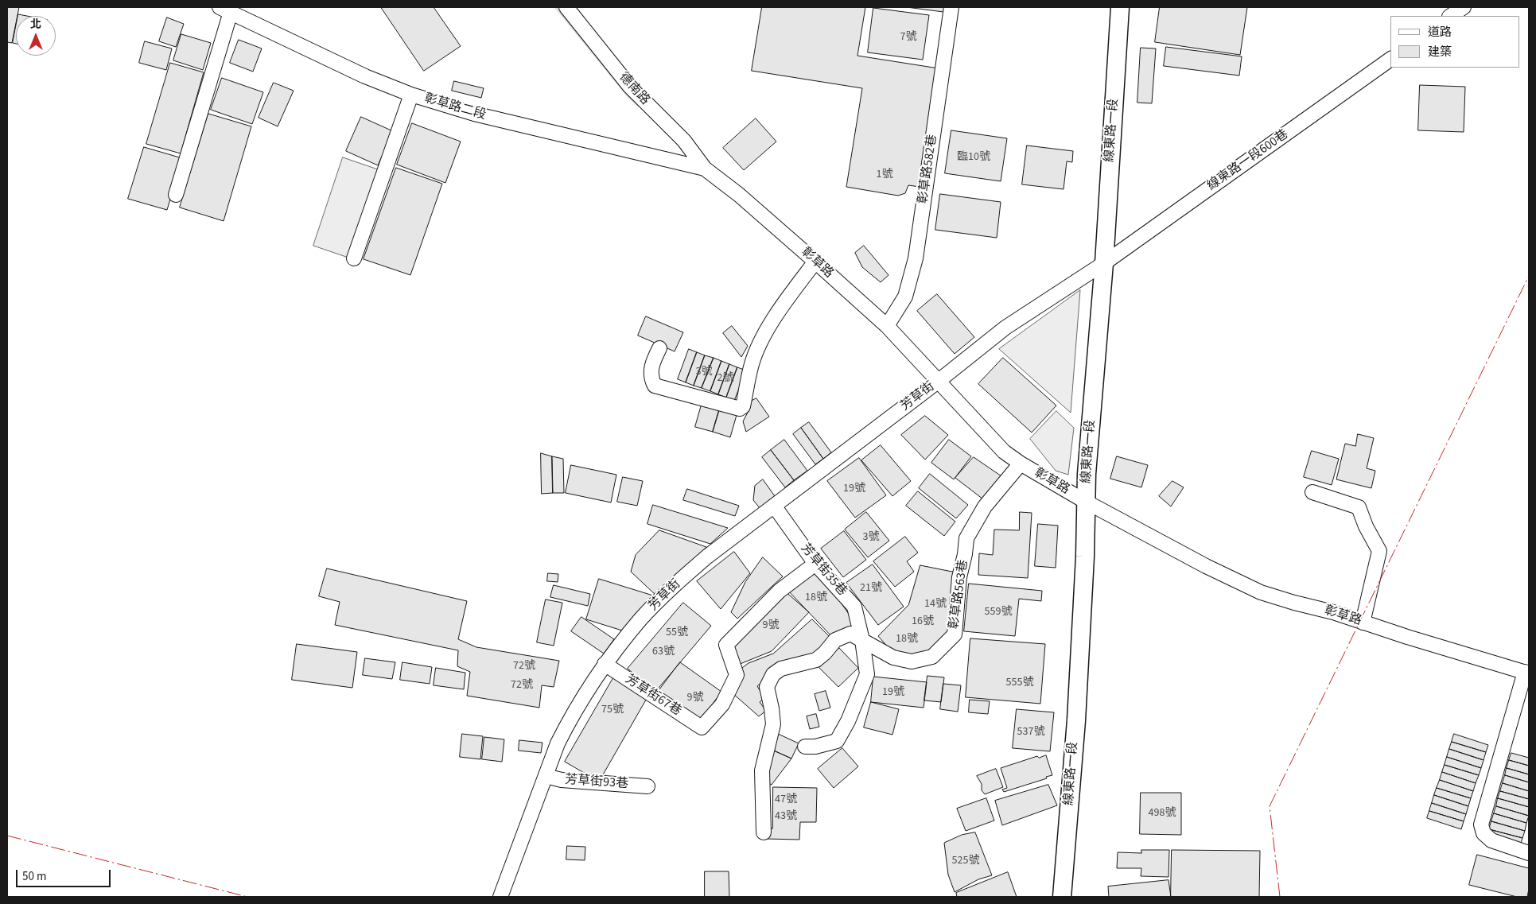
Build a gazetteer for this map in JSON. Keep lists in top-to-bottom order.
{
  "streets": {
    "main road": ["線東路一段"],
    "street": [
      "德南路",
      "彰草路二段",
      "線東路一段600巷",
      "彰草路582巷",
      "彰草路",
      "芳草街",
      "芳草街35巷",
      "彰草路563巷",
      "芳草街67巷",
      "芳草街93巷"
    ]
  },
  "crossings": [
    ["德南路", "彰草路二段"],
    ["德南路", "彰草路"],
    ["彰草路二段", "彰草路"],
    ["線東路一段", "線東路一段600巷"],
    ["線東路一段", "彰草路"],
    ["線東路一段600巷", "彰草路"],
    ["線東路一段600巷", "芳草街"],
    ["彰草路582巷", "彰草路"],
    ["彰草路", "芳草街"],
    ["彰草路", "彰草路563巷"],
    ["芳草街", "芳草街35巷"],
    ["芳草街", "芳草街67巷"],
    ["芳草街", "芳草街93巷"],
    ["芳草街35巷", "彰草路563巷"],
    ["芳草街35巷", "芳草街67巷"]
  ],
  "house_numbers": [
    "7號",
    "臨10號",
    "1號",
    "3號",
    "2號",
    "19號",
    "3號",
    "21號",
    "18號",
    "14號",
    "559號",
    "16號",
    "9號",
    "55號",
    "18號",
    "63號",
    "72號",
    "555號",
    "72號",
    "19號",
    "9號",
    "75號",
    "537號",
    "47號",
    "498號",
    "43號",
    "525號"
  ],
  "legend": ["道路", "建築"],
  "scale_bar": "50 m",
  "north": "top"
}
